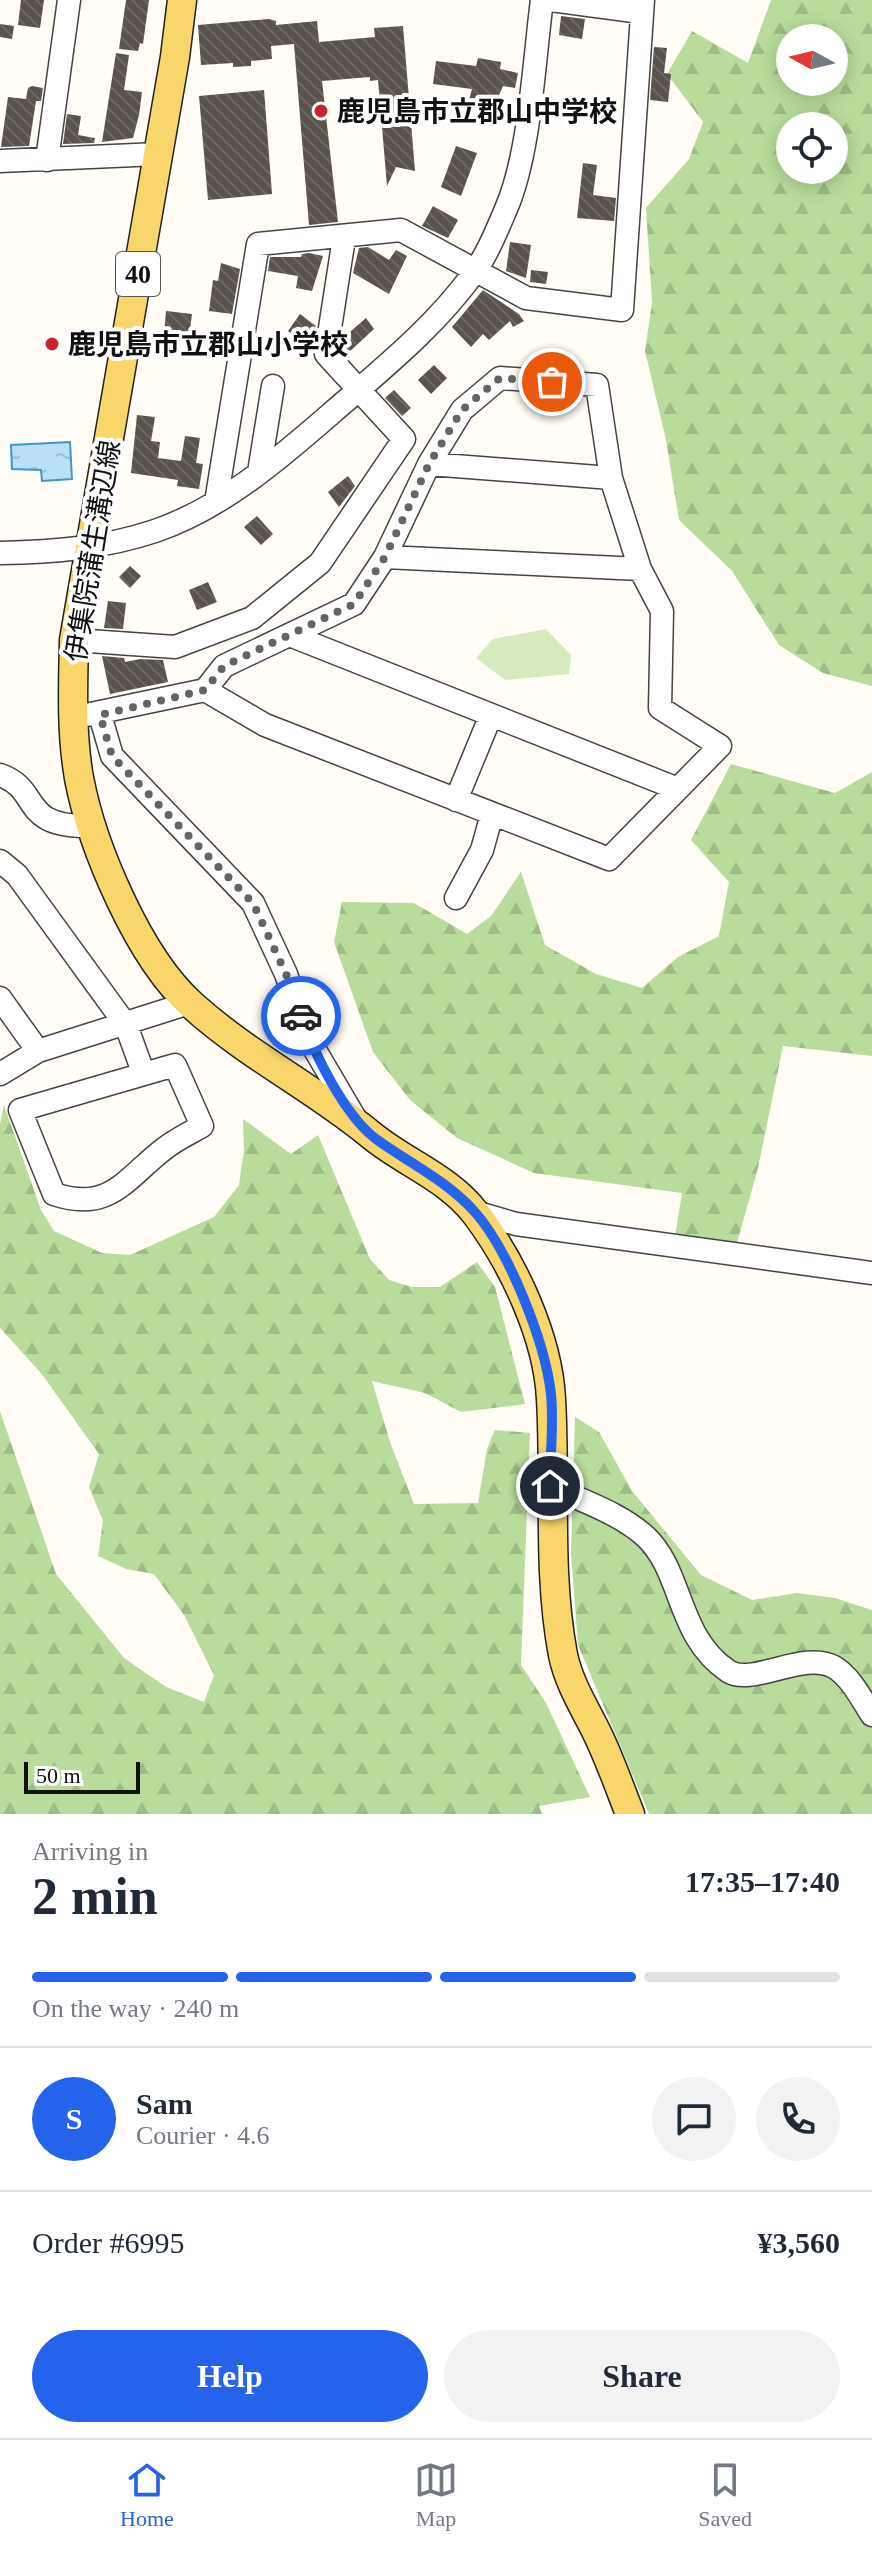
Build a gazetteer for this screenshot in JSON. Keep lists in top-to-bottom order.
{
  "streets": {
    "main road": ["40", "伊集院蒲生溝辺線"]
  },
  "places": ["鹿児島市立郡山中学校", "鹿児島市立郡山小学校"],
  "scale_bar": "50 m",
  "north": "left",
  "page": {
    "scale": "50 m",
    "heading": ["2 min", "Arriving in", "17:35–17:40"],
    "panel": [
      "Sam",
      "Courier · 4.6",
      "Order #6995",
      "¥3,560"
    ],
    "bar": "On the way · 240 m",
    "round": "S",
    "buttons": ["Help", "Share"],
    "tabs": ["Home", "Map", "Saved"]
  }
}
